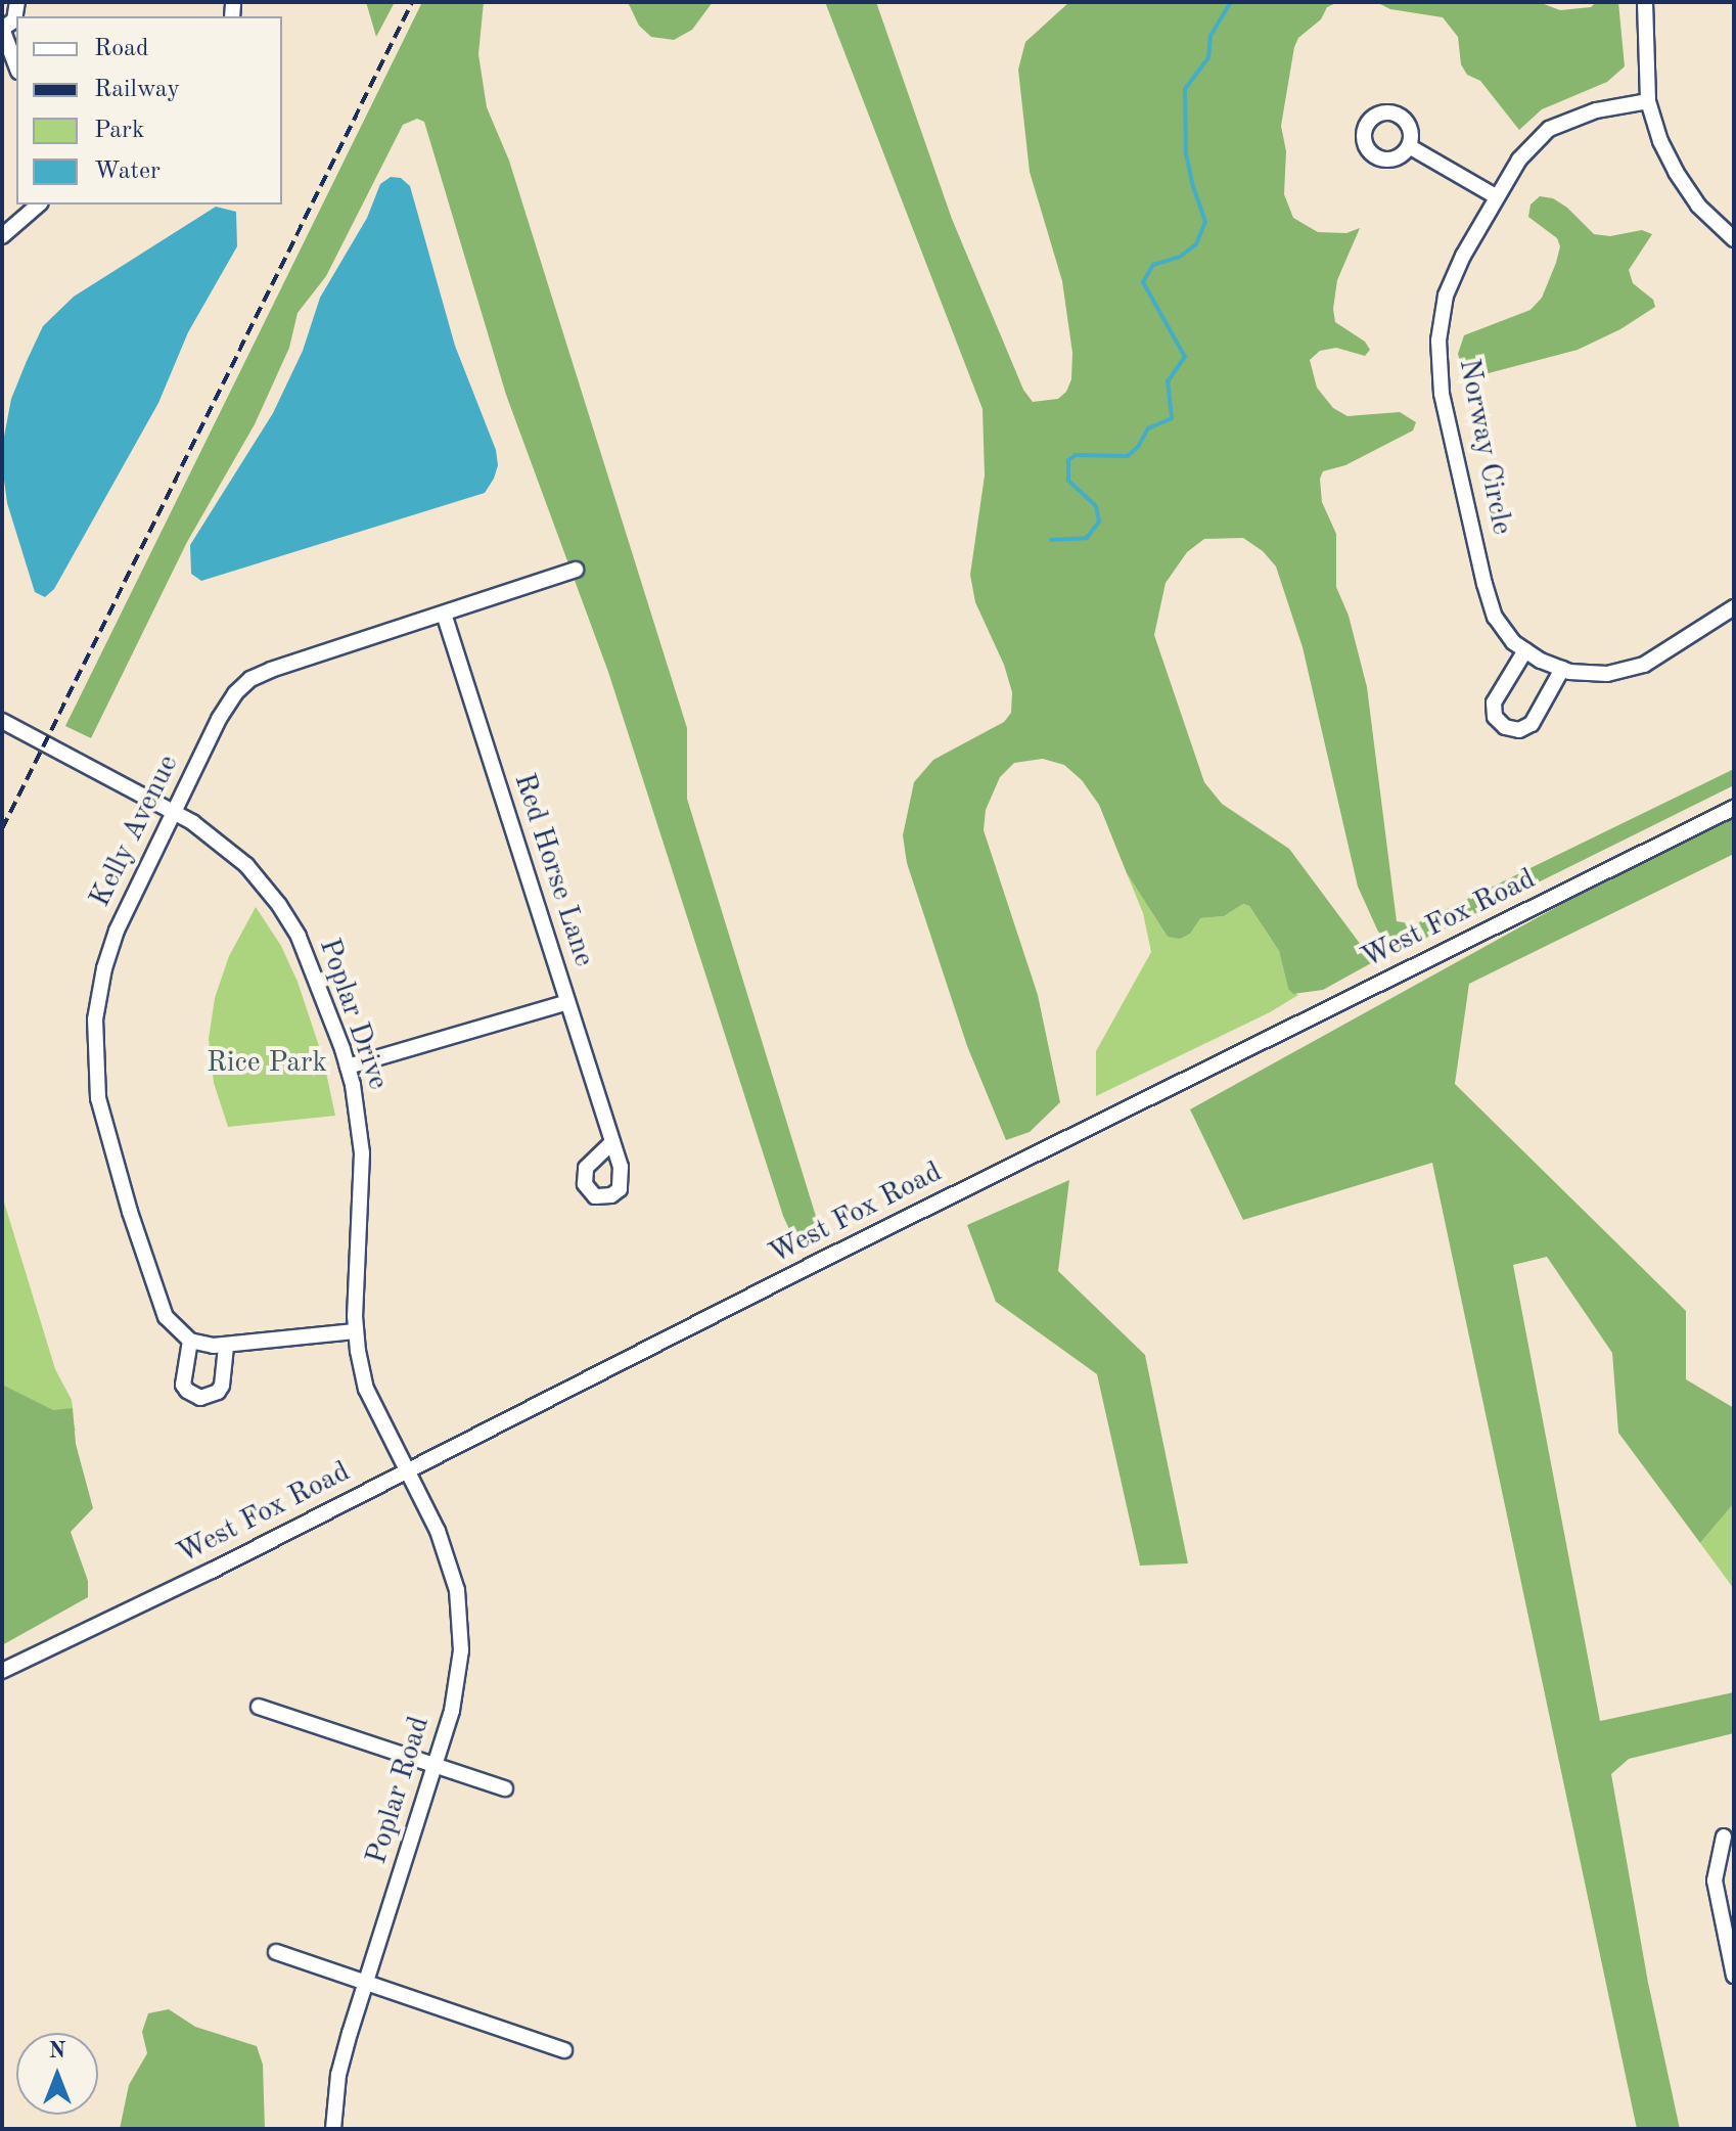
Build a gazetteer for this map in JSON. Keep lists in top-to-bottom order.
{
  "streets": {
    "street": [
      "Norway Circle",
      "Kelly Avenue",
      "Red Horse Lane",
      "West Fox Road",
      "Poplar Drive",
      "Poplar Road"
    ]
  },
  "crossings": [
    ["Kelly Avenue", "Red Horse Lane"],
    ["Kelly Avenue", "Poplar Drive"],
    ["West Fox Road", "Poplar Drive"],
    ["West Fox Road", "Poplar Road"],
    ["Poplar Drive", "Poplar Road"]
  ],
  "parks": ["Rice Park"],
  "legend": [
    "Road",
    "Railway",
    "Park",
    "Water"
  ],
  "north": "top"
}
